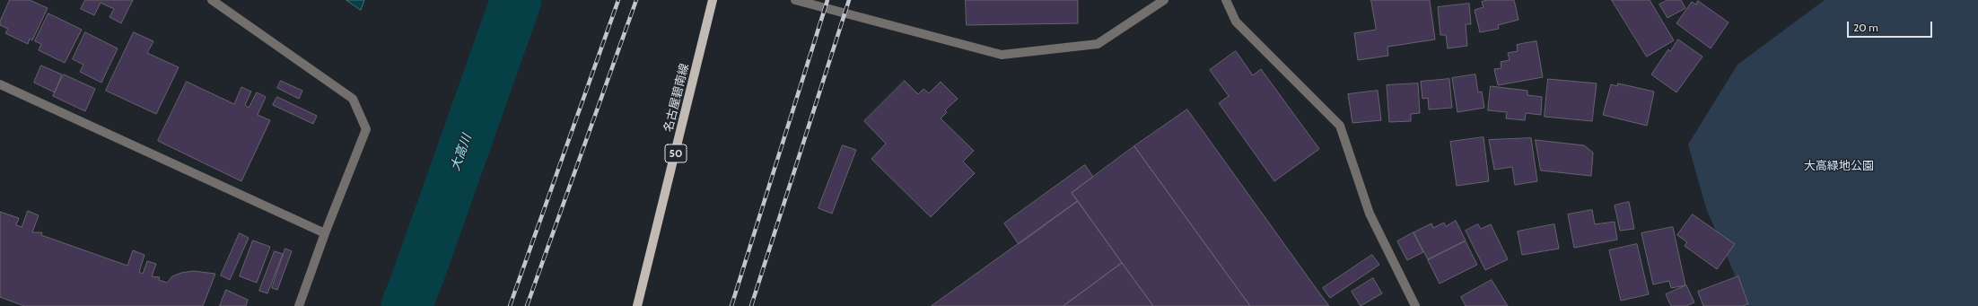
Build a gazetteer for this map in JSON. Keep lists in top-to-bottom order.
{
  "streets": {
    "main road": ["名古屋碧南線", "50"]
  },
  "water": ["大高川"],
  "parks": ["大高緑地公園"],
  "scale_bar": "20 m"
}
